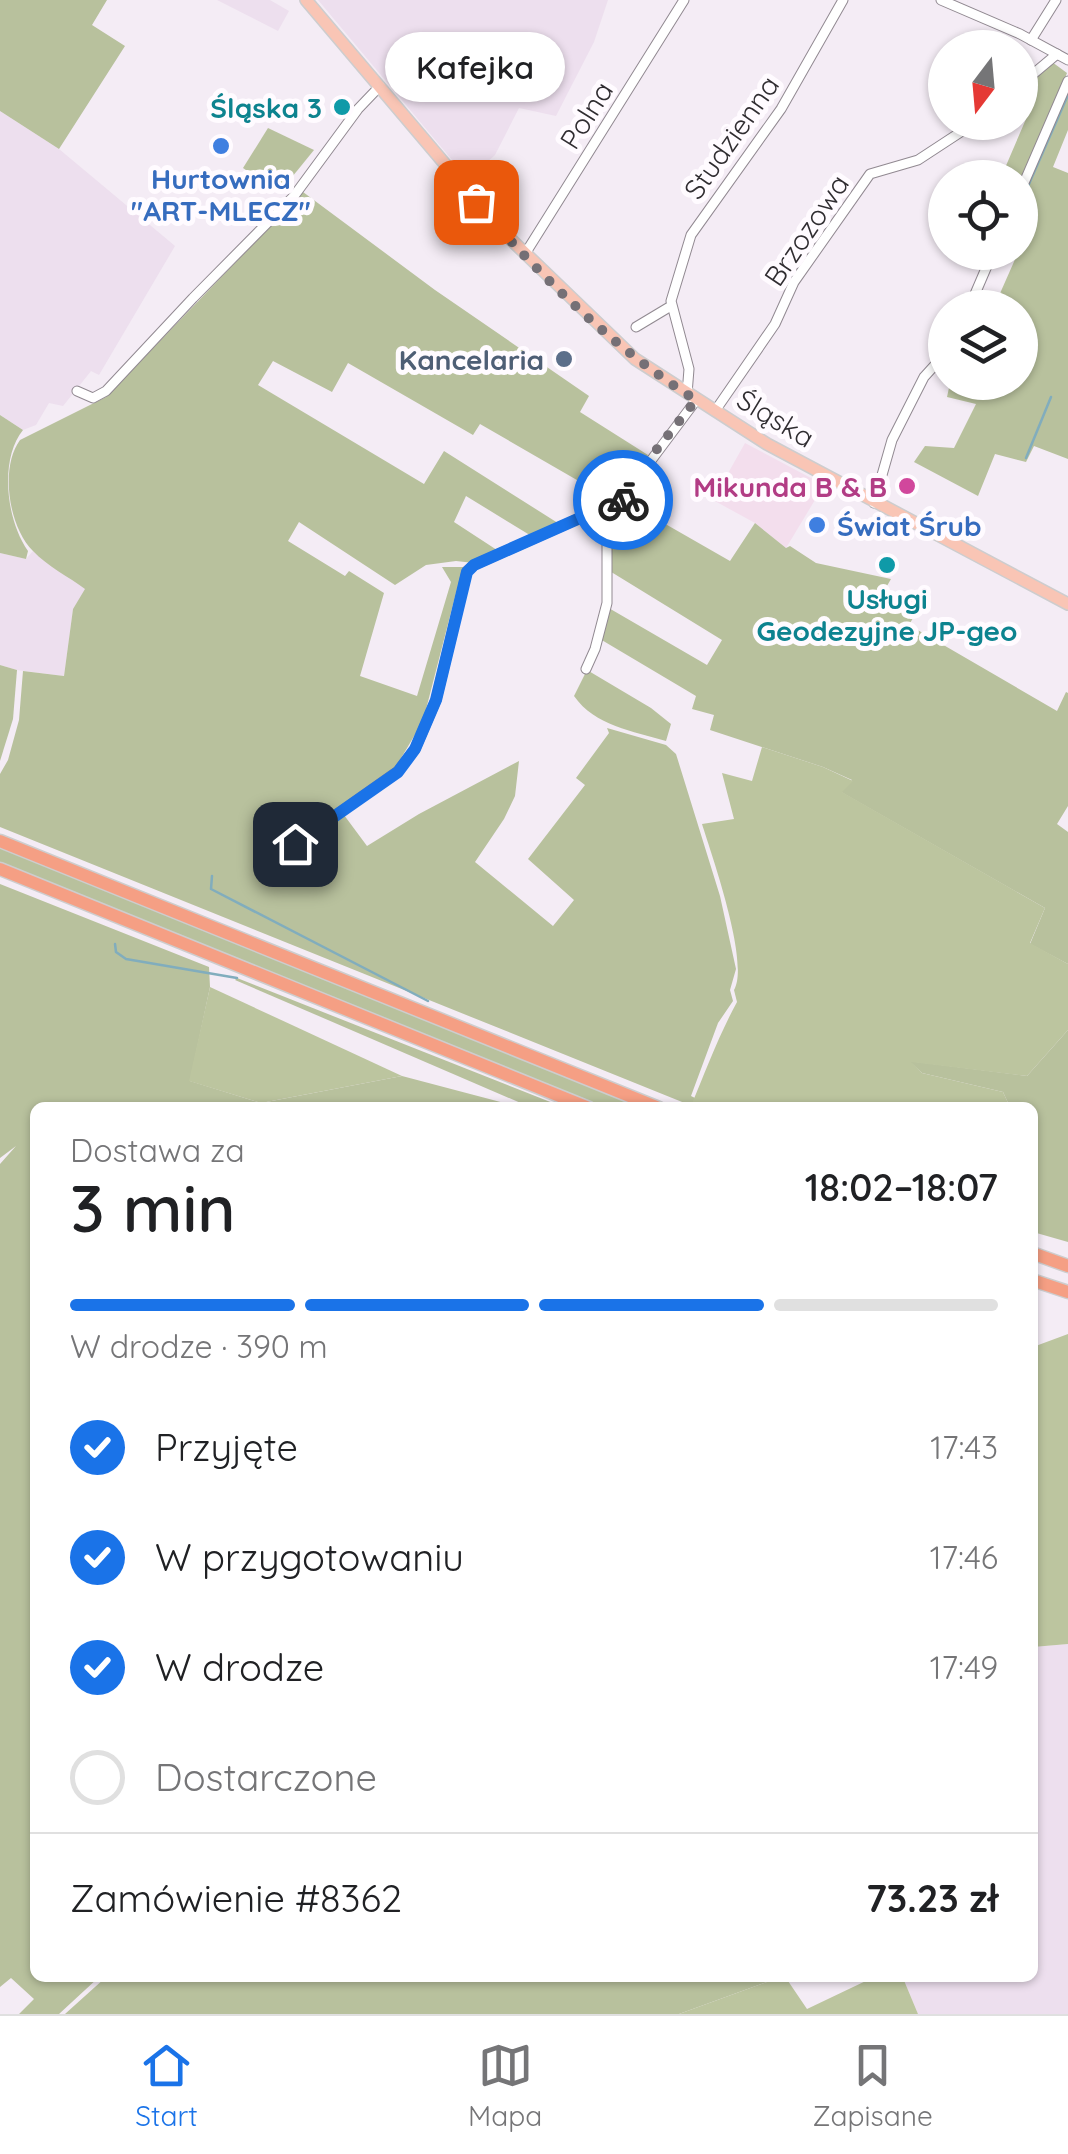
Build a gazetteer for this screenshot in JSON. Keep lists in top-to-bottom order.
{
  "streets": {
    "main road": ["Śląska"],
    "street": ["Polna", "Studzienna", "Brzozowa"]
  },
  "crossings": [
    ["Polna", "Śląska"],
    ["Studzienna", "Śląska"],
    ["Brzozowa", "Śląska"]
  ],
  "places": [
    "Śląska 3",
    "Hurtownia \"ART-MLECZ\"",
    "Kafejka",
    "Kancelaria",
    "Mikunda B & B",
    "Świat Śrub",
    "Usługi Geodezyjne JP-geo"
  ],
  "north": "bottom",
  "page": {
    "bubble": "Kafejka",
    "heading": ["3 min", "Dostawa za", "18:02–18:07"],
    "panel": ["Zamówienie #8362", "73.23 zł"],
    "bar": "W drodze · 390 m",
    "list": [
      ["Przyjęte", "17:43"],
      ["W przygotowaniu", "17:46"],
      ["W drodze", "17:49"],
      "Dostarczone"
    ],
    "tabs": ["Start", "Mapa", "Zapisane"]
  }
}
